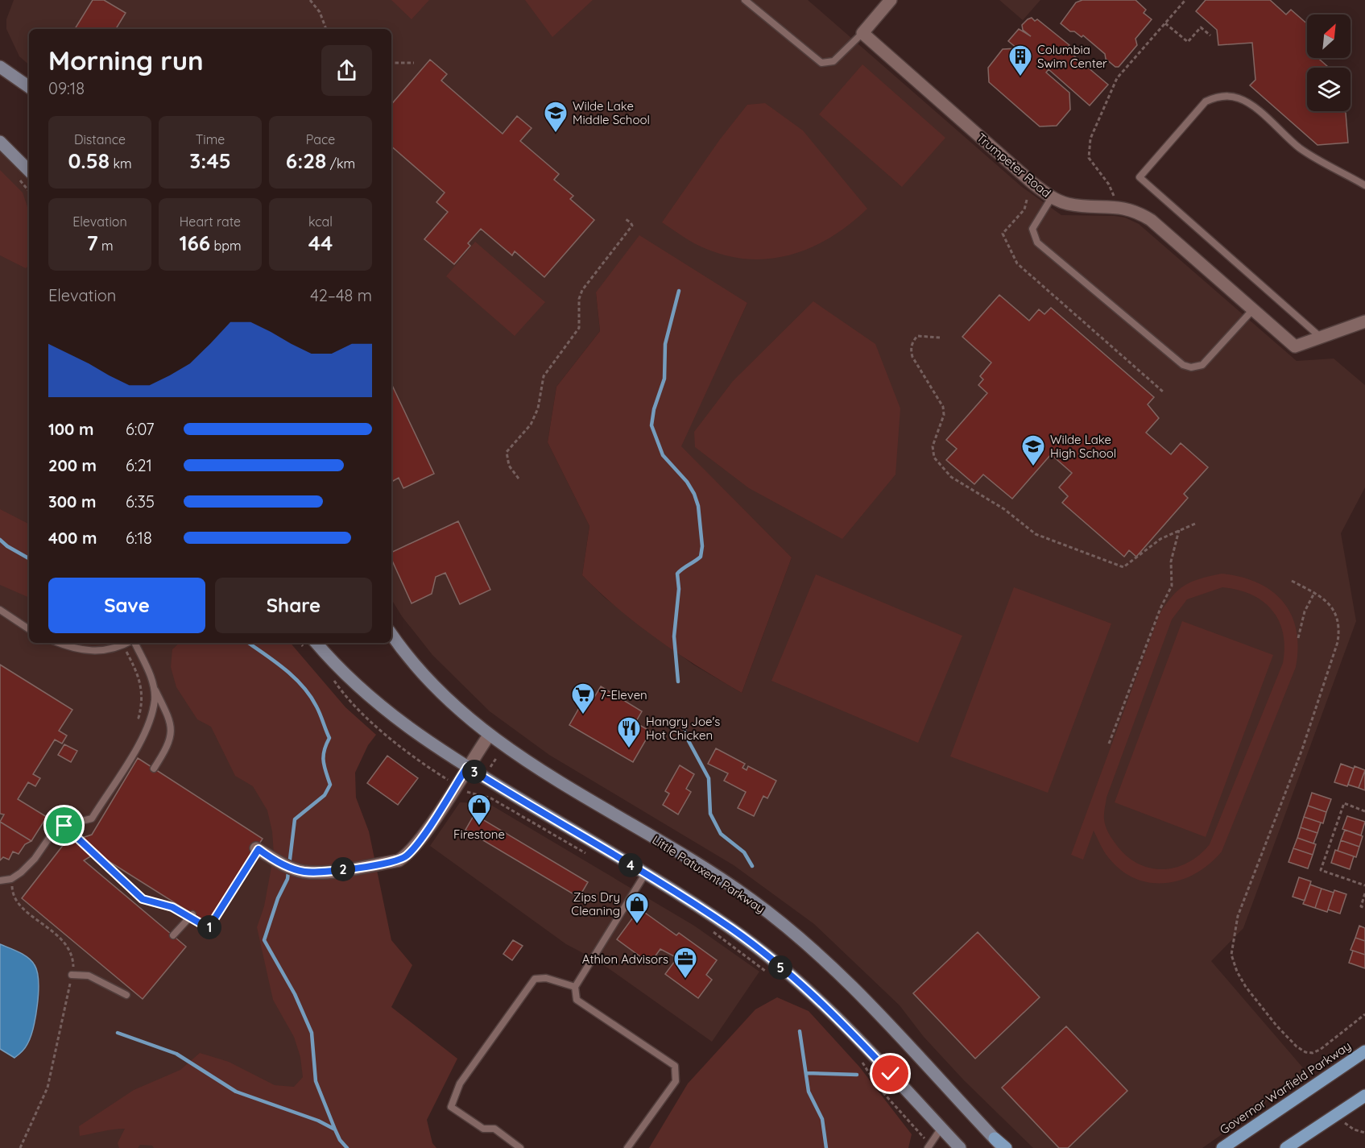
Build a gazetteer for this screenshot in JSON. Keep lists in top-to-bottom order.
{
  "streets": {
    "main road": ["Little Patuxent Parkway", "Governor Warfield Parkway"],
    "street": ["Trumpeter Road"]
  },
  "places": {
    "building": ["Columbia Swim Center"],
    "school or university": ["Wilde Lake Middle School", "Wilde Lake High School"],
    "supermarket": ["7-Eleven"],
    "restaurant": ["Hangry Joe's Hot Chicken"],
    "shop": ["Firestone", "Zips Dry Cleaning"],
    "office": ["Athlon Advisors"]
  },
  "north": "top right",
  "page": {
    "heading": ["Morning run", "09:18"],
    "stats": [
      ["Distance", "0.58 km"],
      ["Time", "3:45"],
      ["Pace", "6:28 /km"],
      ["Elevation", "7 m"],
      ["Heart rate", "166 bpm"],
      ["kcal", "44"]
    ],
    "chart": ["Elevation", "42–48 m"],
    "list": [
      {
        "name": "100 m",
        "note": "6:07"
      },
      {
        "name": "200 m",
        "note": "6:21"
      },
      {
        "name": "300 m",
        "note": "6:35"
      },
      {
        "name": "400 m",
        "note": "6:18"
      }
    ],
    "buttons": ["Save", "Share"],
    "pins": [
      "3",
      "4",
      "2",
      "1",
      "5"
    ]
  }
}
